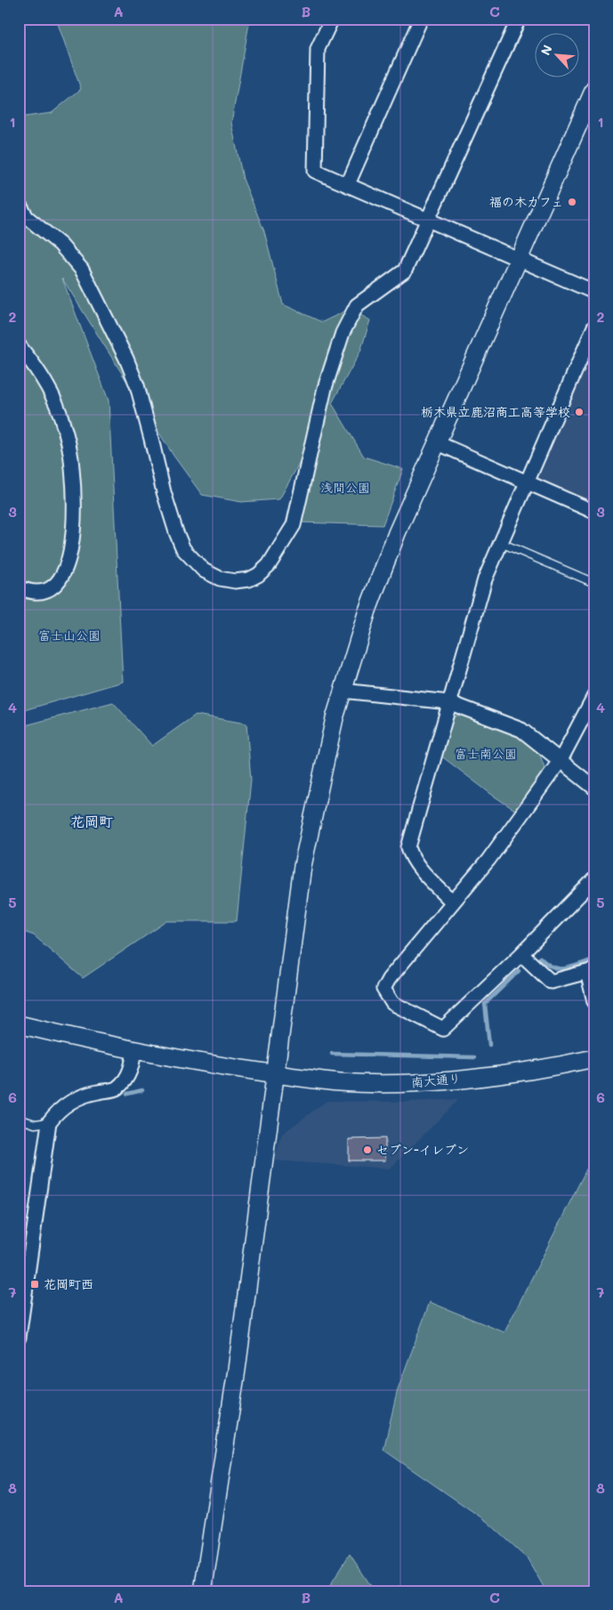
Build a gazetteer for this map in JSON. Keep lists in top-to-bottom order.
{
  "streets": {
    "street": ["南大通り"]
  },
  "districts": ["花岡町"],
  "parks": ["浅間公園", "富士山公園", "富士南公園"],
  "places": {
    "other": ["福の木カフェ", "栃木県立鹿沼商工高等学校", "セブン-イレブン"],
    "transit": ["花岡町西"]
  },
  "north": "top left",
  "grid": {
    "columns": ["A", "B", "C"],
    "rows": [
      "1",
      "2",
      "3",
      "4",
      "5",
      "6",
      "7",
      "8"
    ]
  }
}
